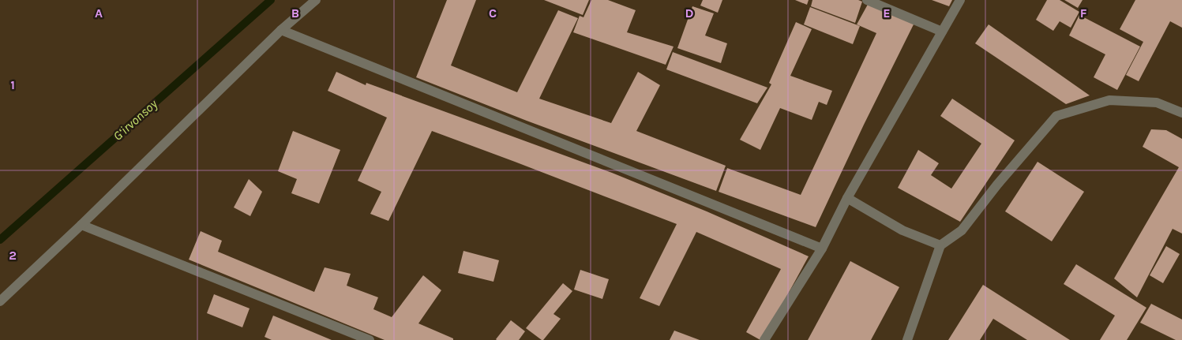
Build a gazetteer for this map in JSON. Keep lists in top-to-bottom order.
{
  "water": ["G‘irvonsoy"],
  "grid": {
    "columns": [
      "A",
      "B",
      "C",
      "D",
      "E",
      "F"
    ],
    "rows": ["1", "2"]
  }
}
